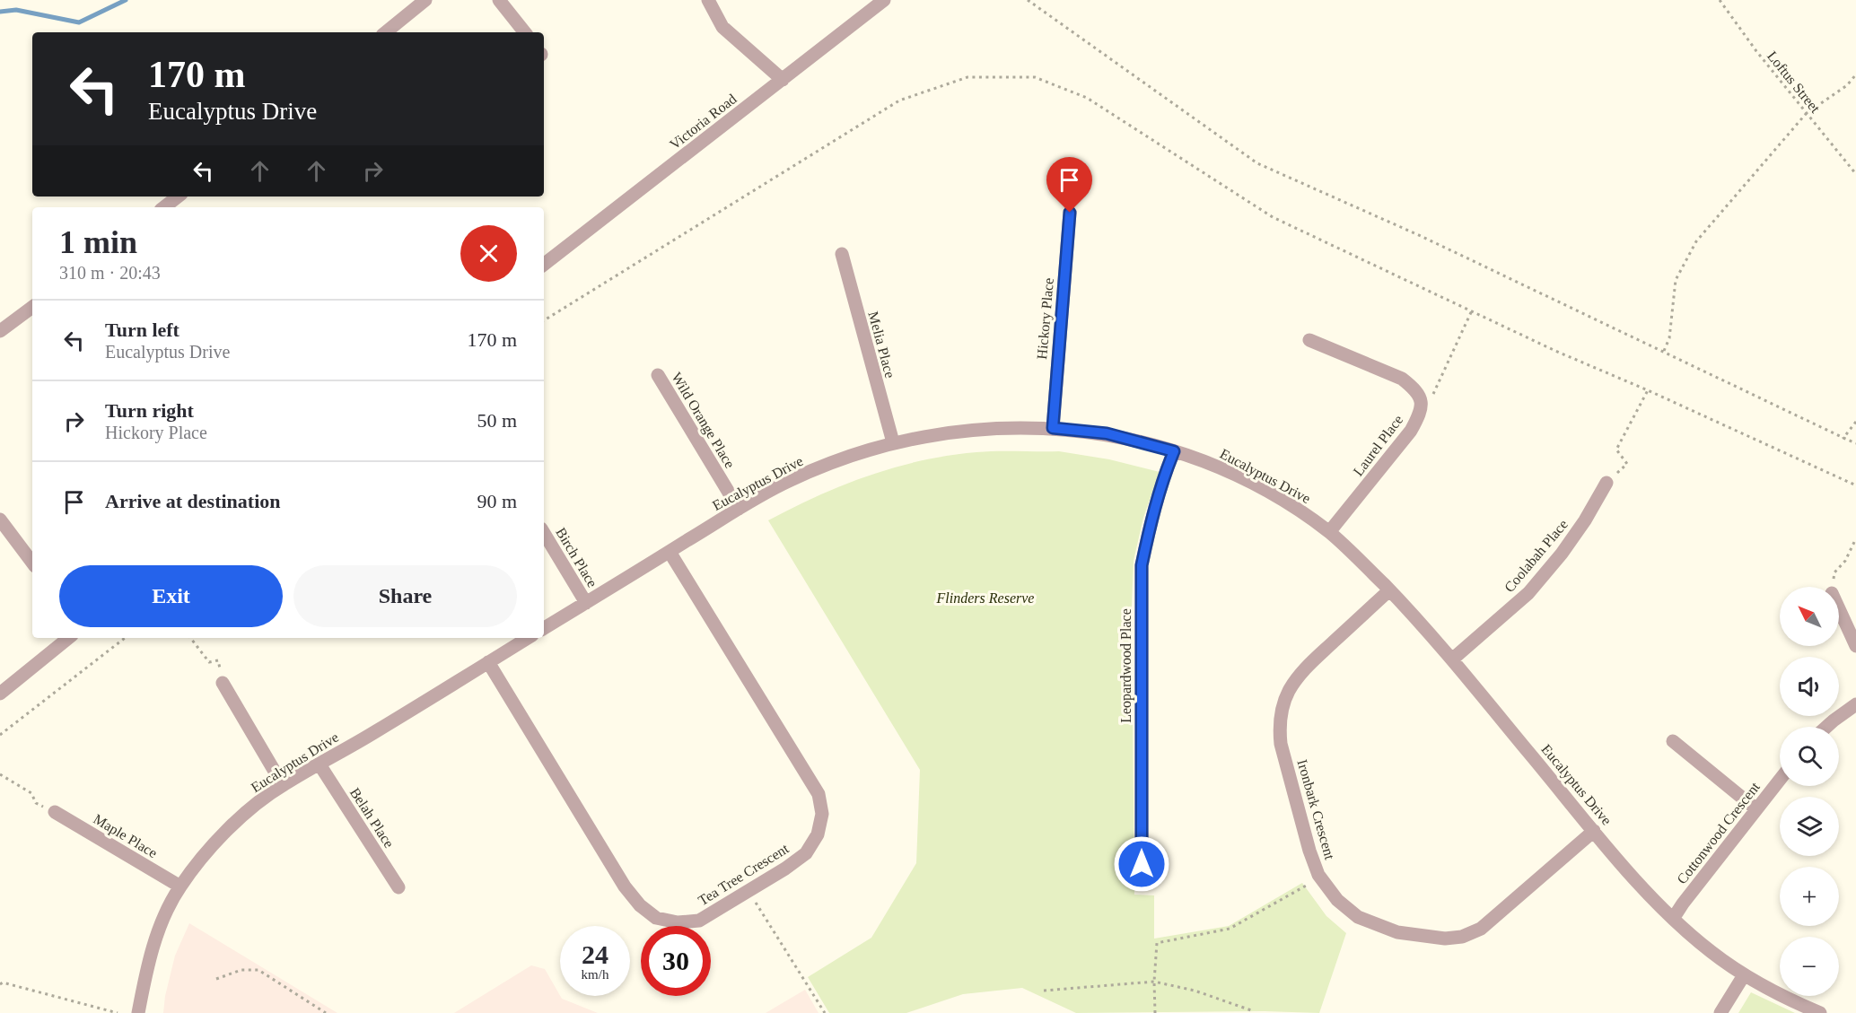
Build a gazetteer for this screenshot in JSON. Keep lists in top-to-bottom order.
{
  "streets": {
    "street": [
      "Victoria Road",
      "Hickory Place",
      "Melia Place",
      "Wild Orange Place",
      "Laurel Place",
      "Eucalyptus Drive",
      "Coolabah Place",
      "Birch Place",
      "Leopardwood Place",
      "Ironbark Crescent",
      "Belah Place",
      "Cottonwood Crescent",
      "Maple Place",
      "Tea Tree Crescent"
    ],
    "path": ["Loftus Street"]
  },
  "crossings": [
    ["Hickory Place", "Eucalyptus Drive"],
    ["Melia Place", "Eucalyptus Drive"],
    ["Wild Orange Place", "Eucalyptus Drive"],
    ["Laurel Place", "Eucalyptus Drive"],
    ["Eucalyptus Drive", "Coolabah Place"],
    ["Eucalyptus Drive", "Birch Place"],
    ["Eucalyptus Drive", "Leopardwood Place"],
    ["Eucalyptus Drive", "Ironbark Crescent"],
    ["Eucalyptus Drive", "Belah Place"],
    ["Eucalyptus Drive", "Cottonwood Crescent"],
    ["Eucalyptus Drive", "Maple Place"],
    ["Eucalyptus Drive", "Tea Tree Crescent"]
  ],
  "parks": ["Flinders Reserve"],
  "north": "top left",
  "page": {
    "turn": ["170 m", "Eucalyptus Drive"],
    "heading": ["1 min", "310 m · 20:43"],
    "list": [
      {
        "name": "Turn left",
        "note": "Eucalyptus Drive",
        "value": "170 m"
      },
      {
        "name": "Turn right",
        "note": "Hickory Place",
        "value": "50 m"
      },
      {
        "name": "Arrive at destination",
        "value": "90 m"
      }
    ],
    "buttons": ["Exit", "Share"],
    "map_buttons": ["+", "−"],
    "speed": "24 km/h",
    "limit": "30"
  }
}
